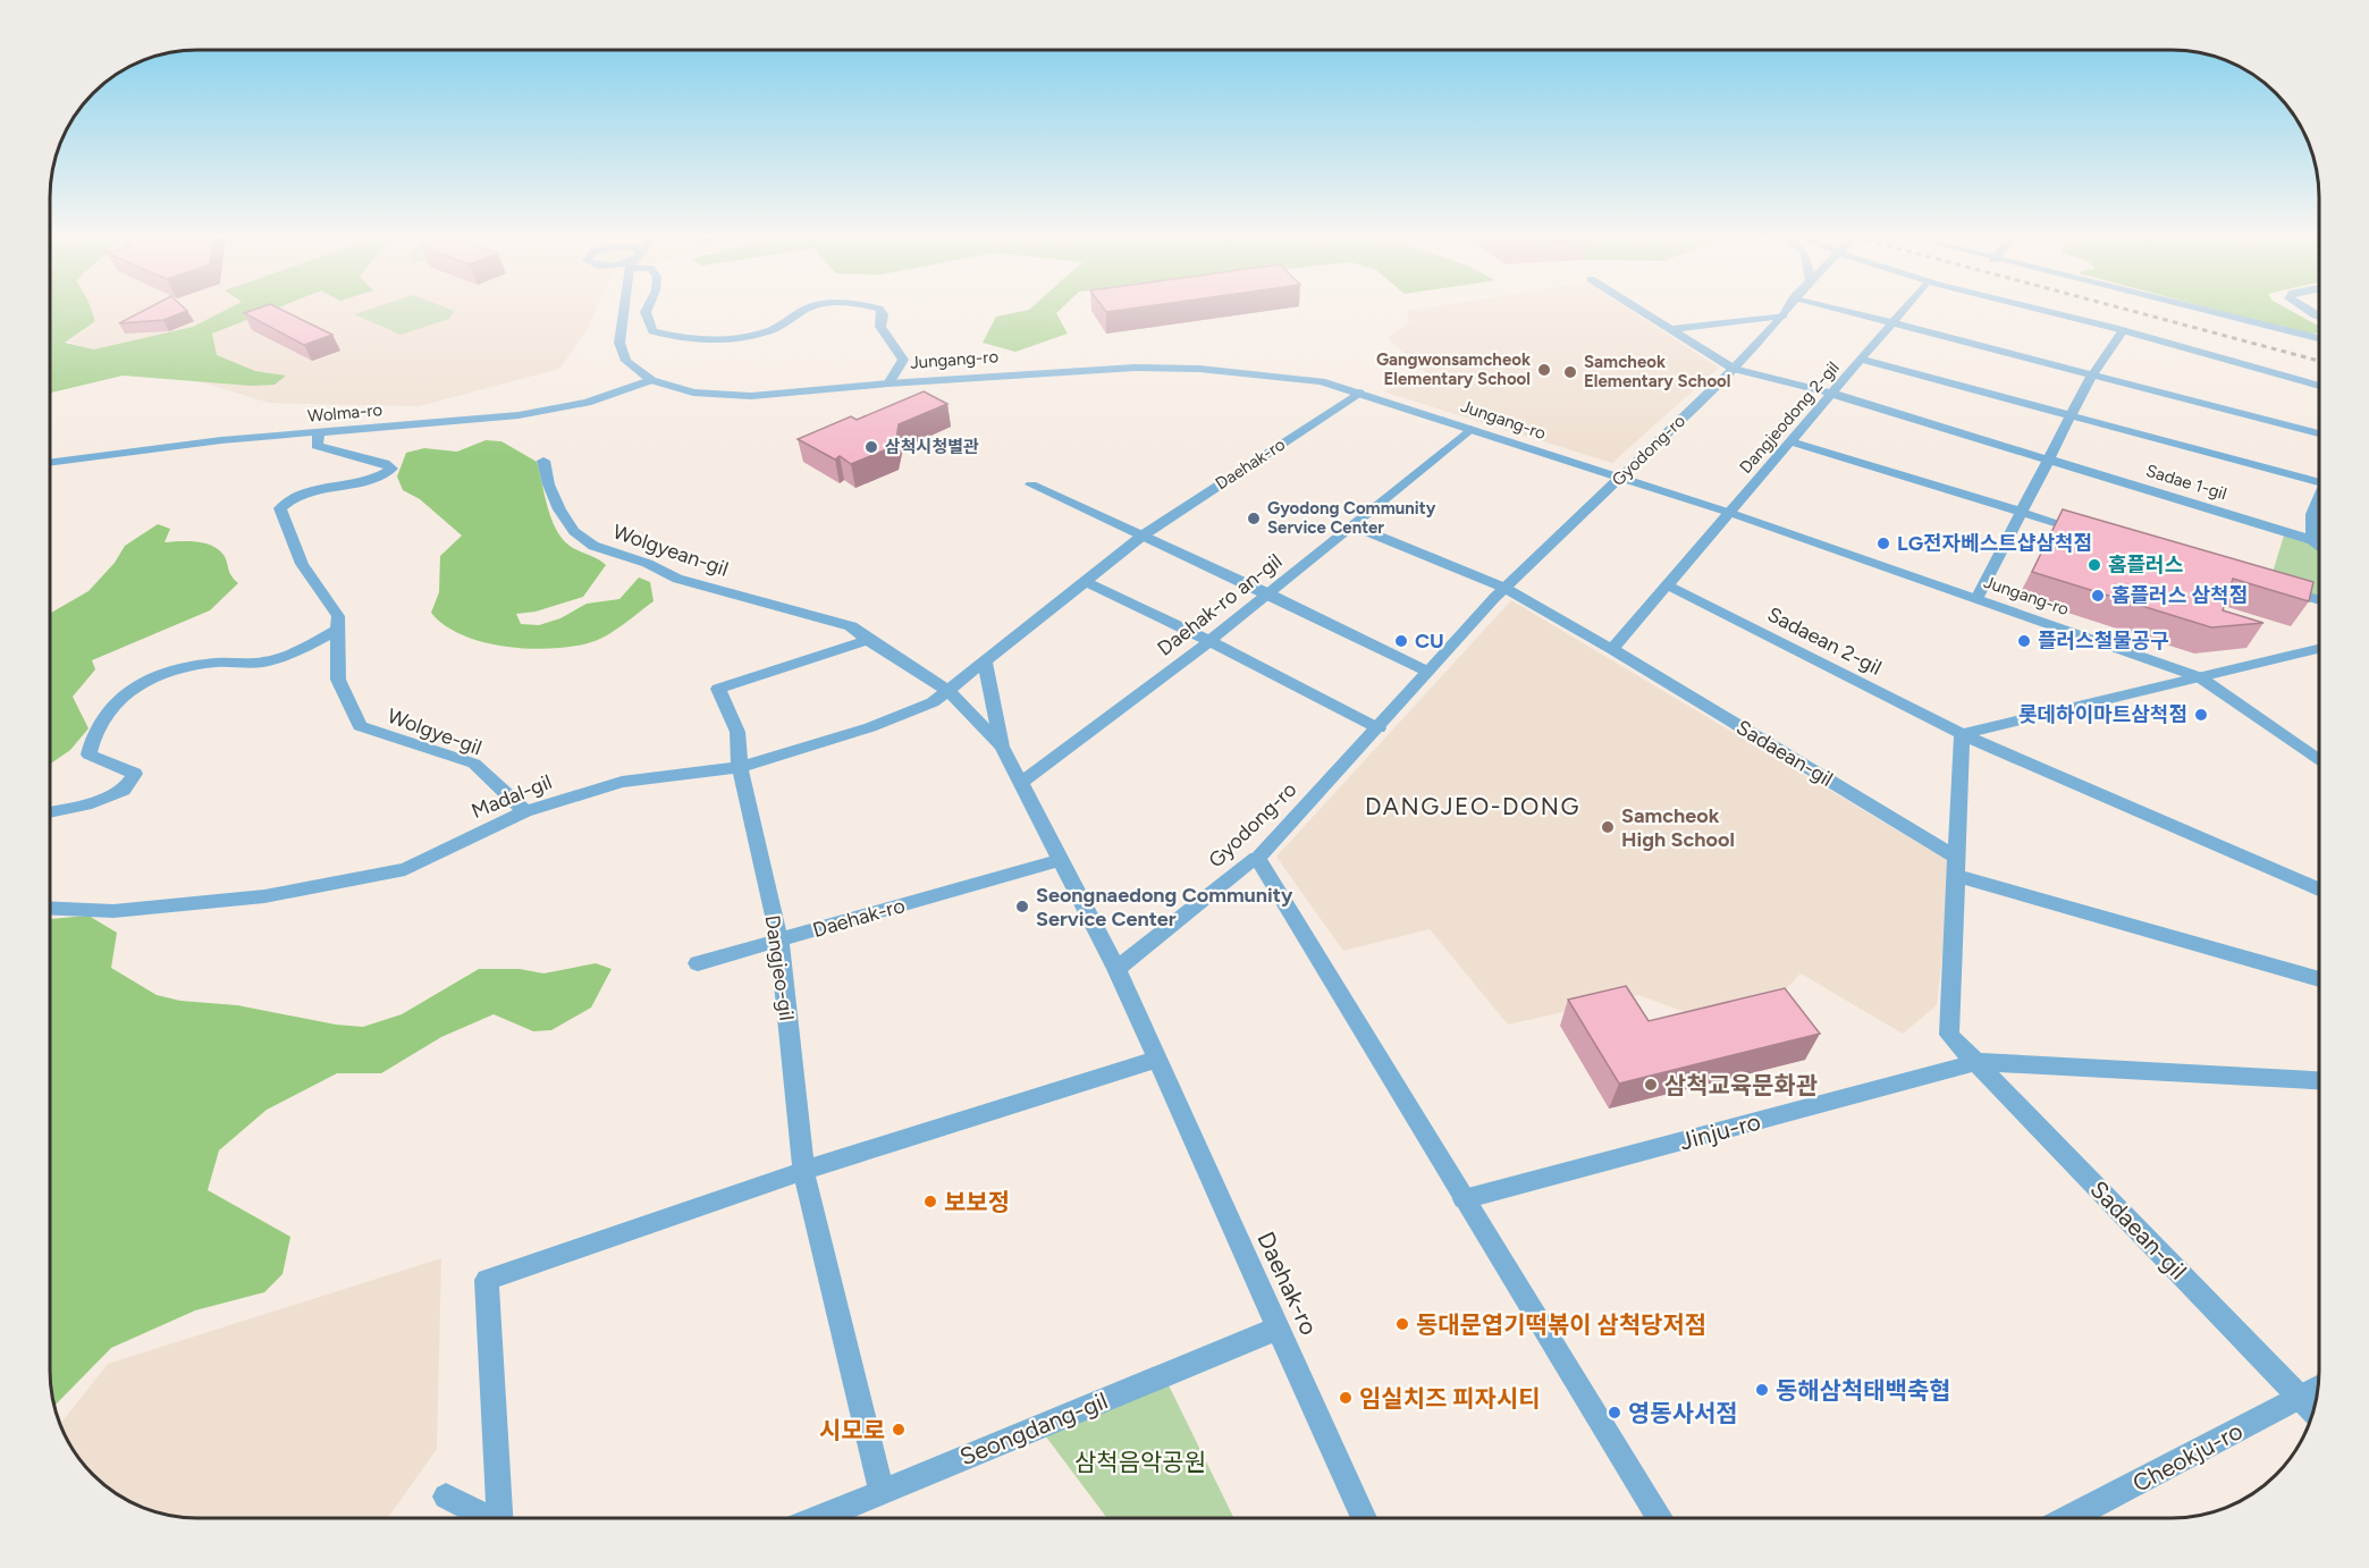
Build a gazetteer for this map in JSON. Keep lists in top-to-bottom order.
{
  "streets": {
    "street": [
      "Jungang-ro",
      "Wolma-ro",
      "Dangjeodong 2-gil",
      "Gyodong-ro",
      "Daehak-ro",
      "Sadae 1-gil",
      "Wolgyean-gil",
      "Daehak-ro an-gil",
      "Sadaean 2-gil",
      "Wolgye-gil",
      "Sadaean-gil",
      "Madal-gil",
      "Dangjeo-gil",
      "Jinju-ro",
      "Seongdang-gil",
      "Cheokju-ro"
    ]
  },
  "crossings": [
    ["Jungang-ro", "Wolma-ro"],
    ["Jungang-ro", "Dangjeodong 2-gil"],
    ["Jungang-ro", "Gyodong-ro"],
    ["Jungang-ro", "Daehak-ro"],
    ["Jungang-ro", "Daehak-ro an-gil"],
    ["Wolma-ro", "Wolgye-gil"],
    ["Dangjeodong 2-gil", "Sadae 1-gil"],
    ["Gyodong-ro", "Daehak-ro"],
    ["Daehak-ro", "Wolgyean-gil"],
    ["Daehak-ro", "Daehak-ro an-gil"],
    ["Daehak-ro", "Madal-gil"],
    ["Daehak-ro", "Dangjeo-gil"],
    ["Daehak-ro", "Seongdang-gil"],
    ["Wolgyean-gil", "Madal-gil"],
    ["Sadaean 2-gil", "Sadaean-gil"],
    ["Wolgye-gil", "Madal-gil"],
    ["Sadaean-gil", "Jinju-ro"],
    ["Sadaean-gil", "Cheokju-ro"],
    ["Madal-gil", "Dangjeo-gil"],
    ["Dangjeo-gil", "Seongdang-gil"]
  ],
  "districts": ["DANGJEO-DONG"],
  "parks": ["삼척음악공원"],
  "places": [
    "Gangwonsamcheok Elementary School",
    "Samcheok Elementary School",
    "삼척시청별관",
    "Gyodong Community Service Center",
    "LG전자베스트샵삼척점",
    "홈플러스",
    "홈플러스 삼척점",
    "CU",
    "플러스철물공구",
    "롯데하이마트삼척점",
    "Samcheok High School",
    "Seongnaedong Community Service Center",
    "삼척교육문화관",
    "보보정",
    "동대문엽기떡볶이 삼척당저점",
    "동해삼척태백축협",
    "임실치즈 피자시티",
    "영동사서점",
    "시모로"
  ]
}
